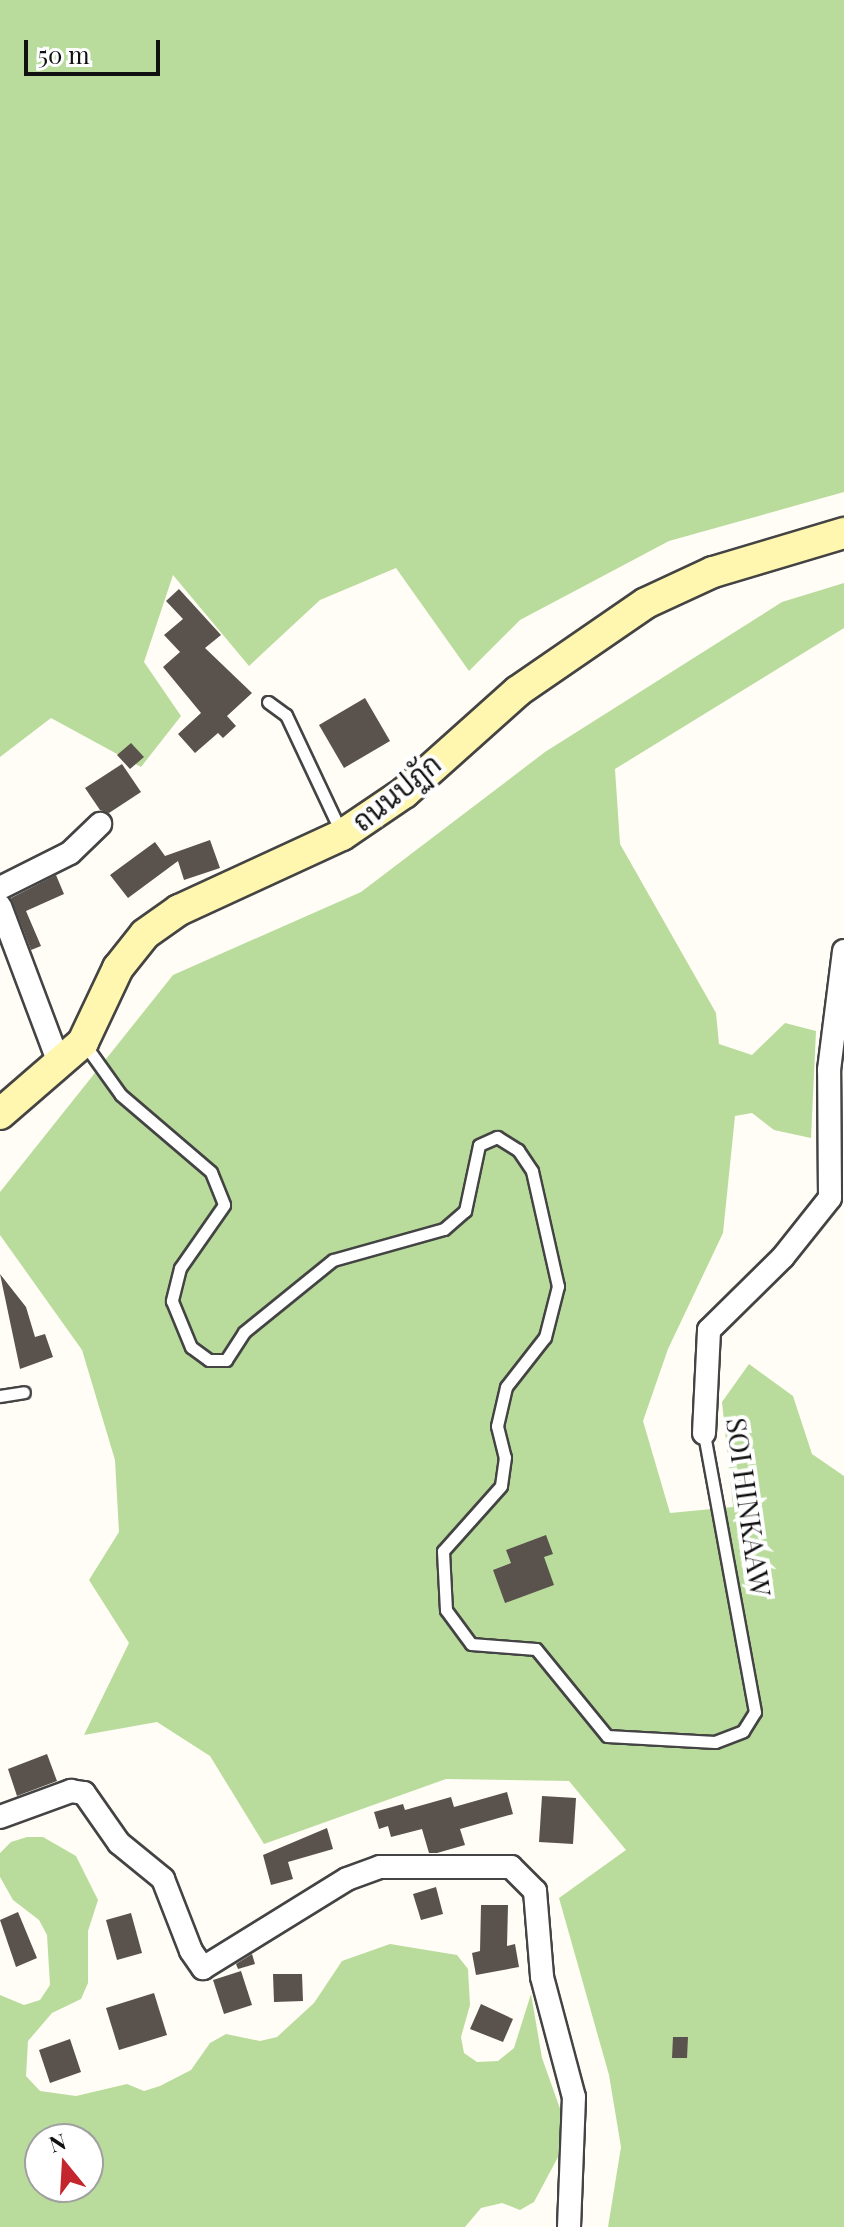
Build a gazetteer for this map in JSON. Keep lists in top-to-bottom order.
{
  "streets": {
    "main road": ["ถนนปฏัก"],
    "street": ["SOI HINKAAW"]
  },
  "crossings": [
    ["ถนนปฏัก", "SOI HINKAAW"]
  ],
  "scale_bar": "50 m",
  "north": "top"
}
